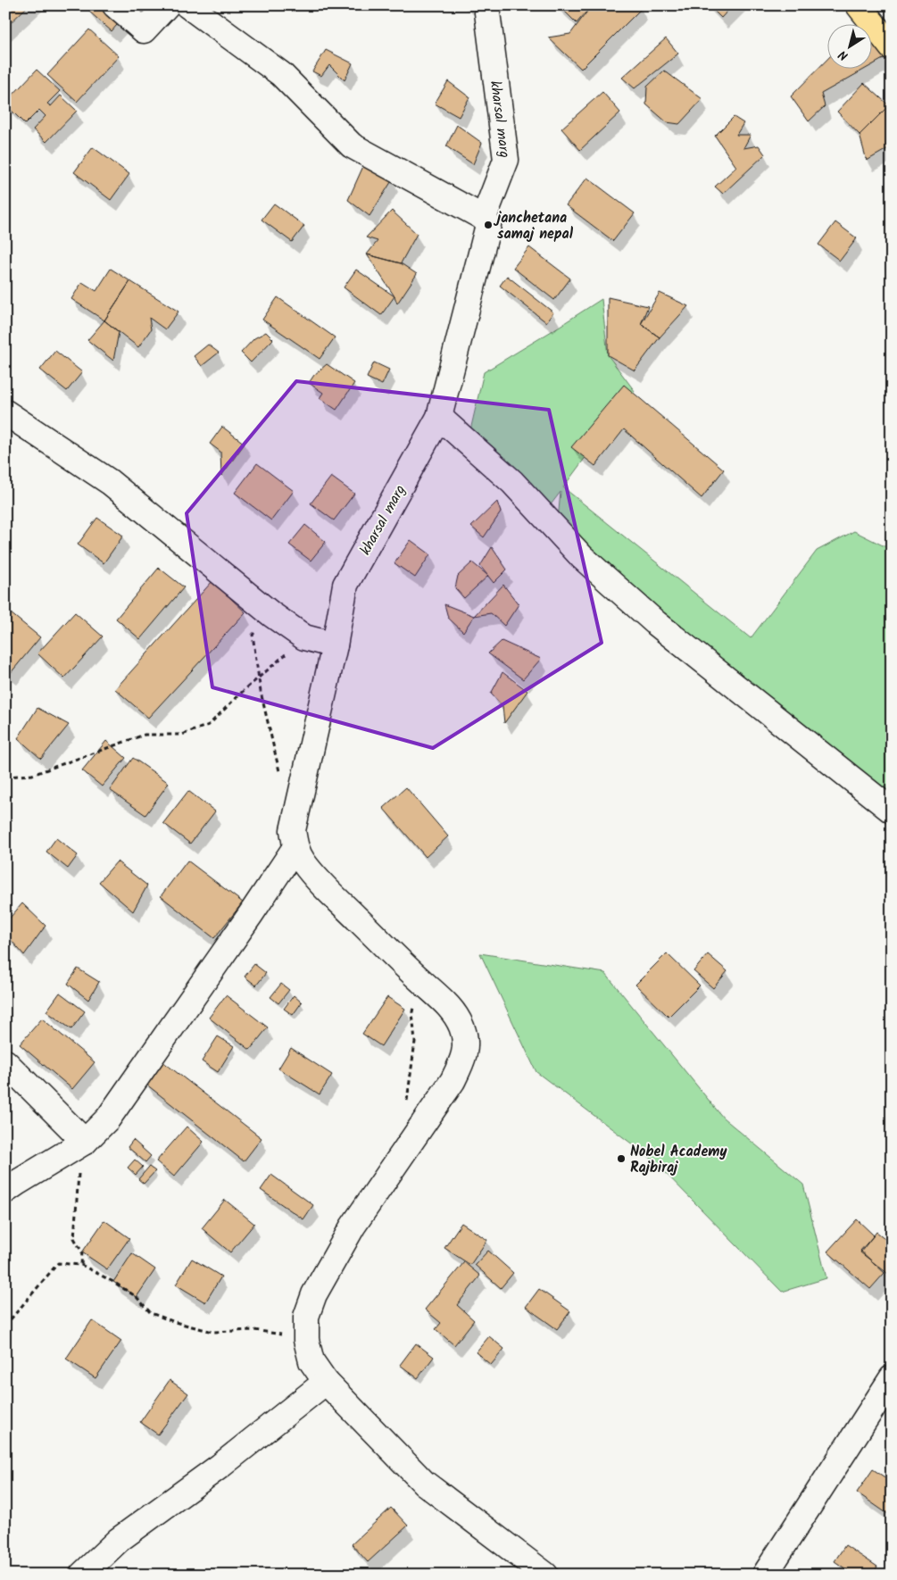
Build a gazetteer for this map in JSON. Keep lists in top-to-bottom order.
{
  "streets": {
    "street": ["kharsal marg"]
  },
  "places": ["janchetana samaj nepal", "Nobel Academy Rajbiraj"],
  "north": "bottom left"
}
